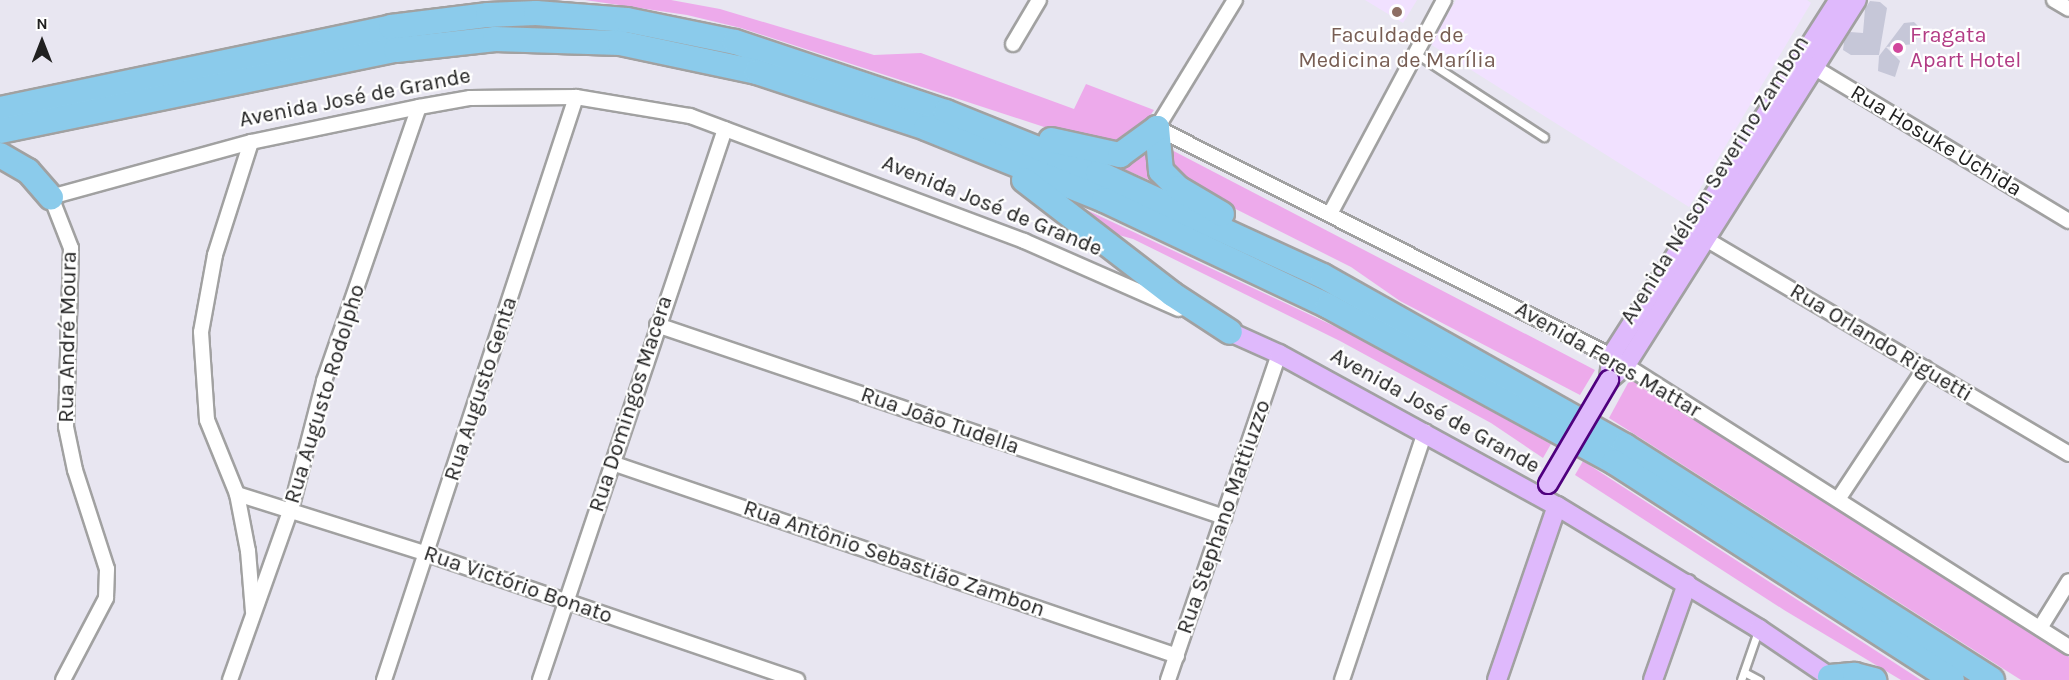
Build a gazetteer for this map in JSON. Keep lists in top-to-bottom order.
{
  "streets": {
    "main road": ["Avenida José de Grande", "Avenida Nélson Severino Zambon"],
    "street": [
      "Rua Hosuke Uchida",
      "Rua André Moura",
      "Rua Orlando Riguetti",
      "Avenida Feres Mattar",
      "Rua Augusto Genta",
      "Rua Augusto Rodolpho",
      "Rua Domingos Macera",
      "Rua João Tudella",
      "Rua Stephano Mattiuzzo",
      "Rua Antônio Sebastião Zambon",
      "Rua Victório Bonato"
    ]
  },
  "crossings": [
    ["Avenida José de Grande", "Avenida Nélson Severino Zambon"],
    ["Avenida José de Grande", "Rua André Moura"],
    ["Avenida José de Grande", "Rua Augusto Genta"],
    ["Avenida José de Grande", "Rua Augusto Rodolpho"],
    ["Avenida José de Grande", "Rua Domingos Macera"],
    ["Avenida José de Grande", "Rua Stephano Mattiuzzo"],
    ["Rua Hosuke Uchida", "Avenida Nélson Severino Zambon"],
    ["Avenida Nélson Severino Zambon", "Rua Orlando Riguetti"],
    ["Avenida Nélson Severino Zambon", "Avenida Feres Mattar"],
    ["Rua Augusto Genta", "Rua Victório Bonato"],
    ["Rua Augusto Rodolpho", "Rua Victório Bonato"],
    ["Rua Domingos Macera", "Rua João Tudella"],
    ["Rua Domingos Macera", "Rua Antônio Sebastião Zambon"],
    ["Rua Domingos Macera", "Rua Victório Bonato"],
    ["Rua João Tudella", "Rua Stephano Mattiuzzo"],
    ["Rua Stephano Mattiuzzo", "Rua Antônio Sebastião Zambon"]
  ],
  "places": ["Faculdade de Medicina de Marília", "Fragata Apart Hotel"],
  "north": "top"
}
